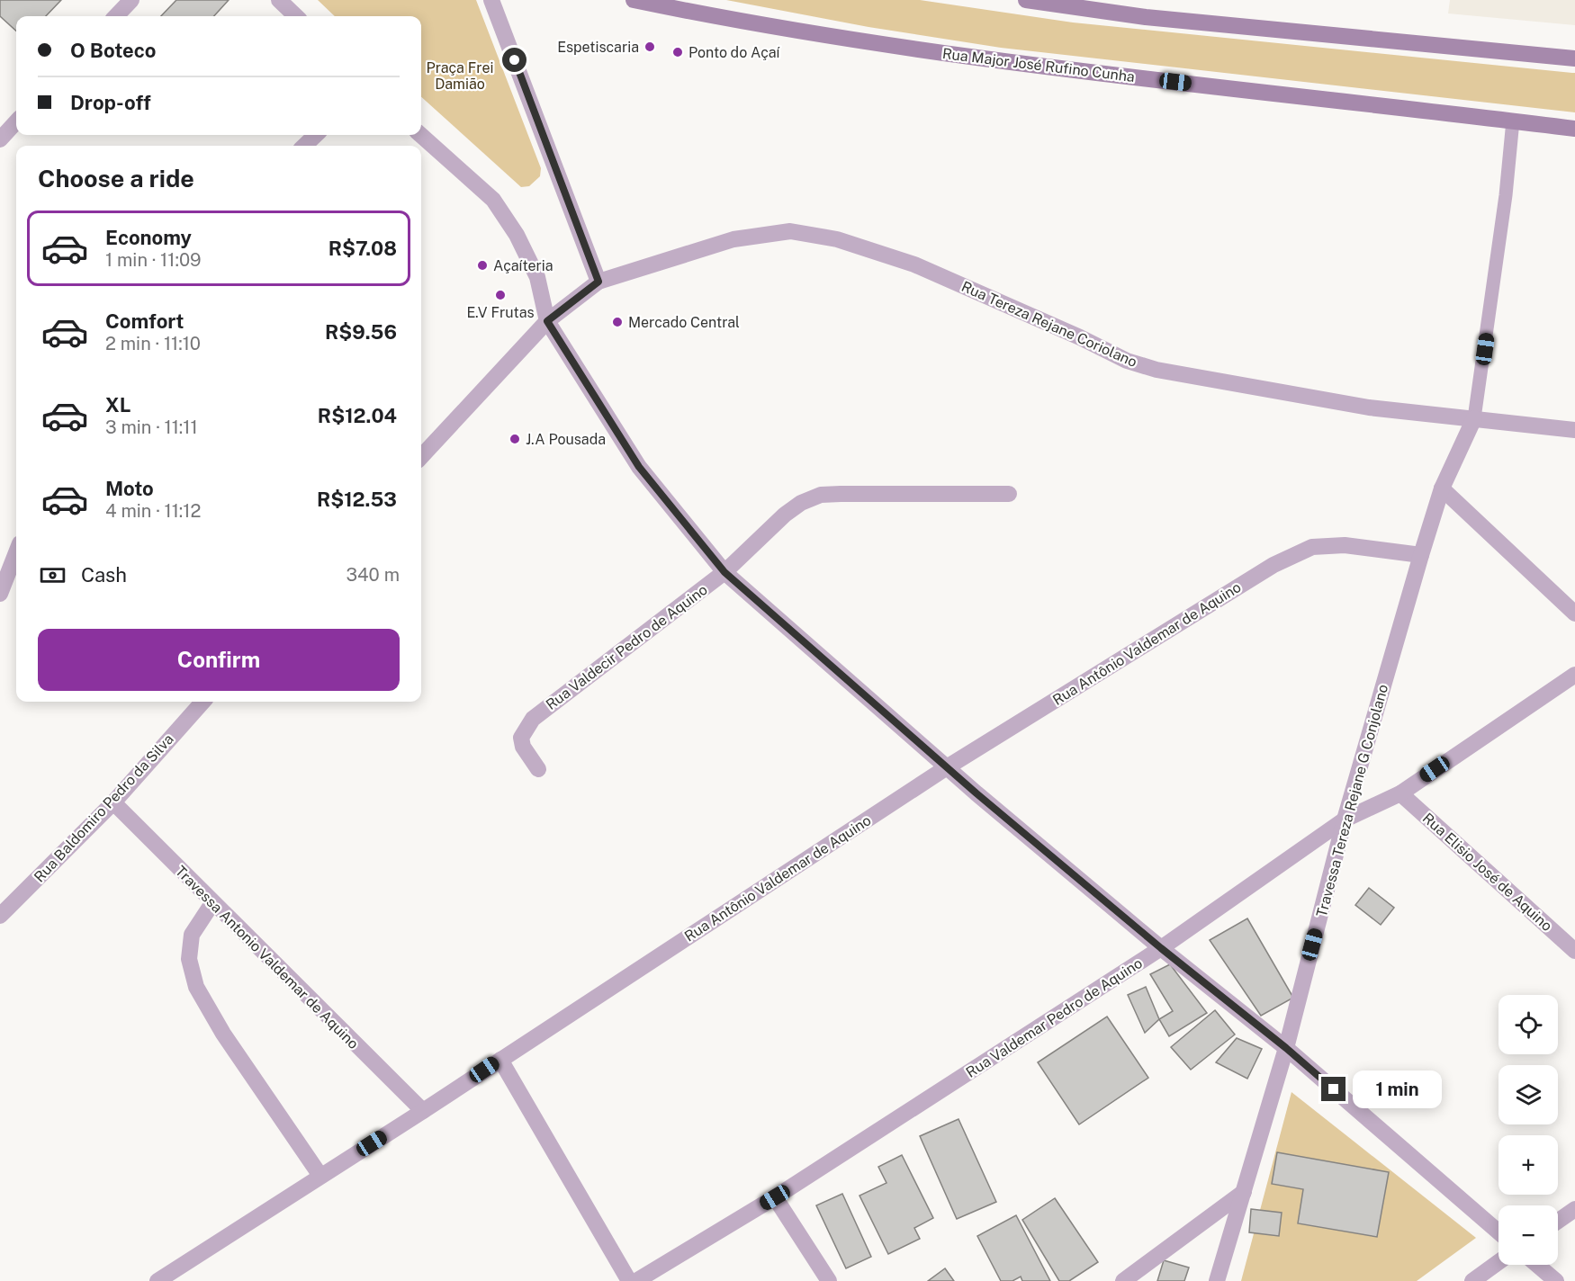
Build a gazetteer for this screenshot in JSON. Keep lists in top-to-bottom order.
{
  "streets": {
    "main road": ["Rua Major José Rufino Cunha"],
    "street": [
      "Rua Tereza Rejane Coriolano",
      "Rua Antônio Valdemar de Aquino",
      "Rua Valdecir Pedro de Aquino",
      "Travessa Tereza Rejane G Conjolano",
      "Rua Baldomiro Pedro da Silva",
      "Rua Elisio José de Aquino",
      "Travessa Antonio Valdemar de Aquino",
      "Rua Valdemar Pedro de Aquino"
    ]
  },
  "crossings": [
    ["Rua Tereza Rejane Coriolano", "Travessa Tereza Rejane G Conjolano"],
    ["Rua Antônio Valdemar de Aquino", "Travessa Tereza Rejane G Conjolano"],
    ["Rua Antônio Valdemar de Aquino", "Travessa Antonio Valdemar de Aquino"],
    ["Travessa Tereza Rejane G Conjolano", "Rua Valdemar Pedro de Aquino"],
    ["Rua Baldomiro Pedro da Silva", "Travessa Antonio Valdemar de Aquino"],
    ["Rua Elisio José de Aquino", "Rua Valdemar Pedro de Aquino"]
  ],
  "parks": ["Praça Frei Damião"],
  "places": [
    "Espetiscaria",
    "Ponto do Açaí",
    "Açaíteria",
    "E.V Frutas",
    "Mercado Central",
    "J.A Pousada"
  ],
  "page": {
    "banner": ["O Boteco", "Drop-off"],
    "heading": "Choose a ride",
    "list": [
      {
        "name": "Economy",
        "note": "1 min · 11:09",
        "value": "R$7.08"
      },
      {
        "name": "Comfort",
        "note": "2 min · 11:10",
        "value": "R$9.56"
      },
      {
        "name": "XL",
        "note": "3 min · 11:11",
        "value": "R$12.04"
      },
      {
        "name": "Moto",
        "note": "4 min · 11:12",
        "value": "R$12.53"
      }
    ],
    "pay": ["Cash", "340 m"],
    "buttons": "Confirm",
    "map_buttons": ["+", "−"],
    "bubble": "1 min"
  }
}
